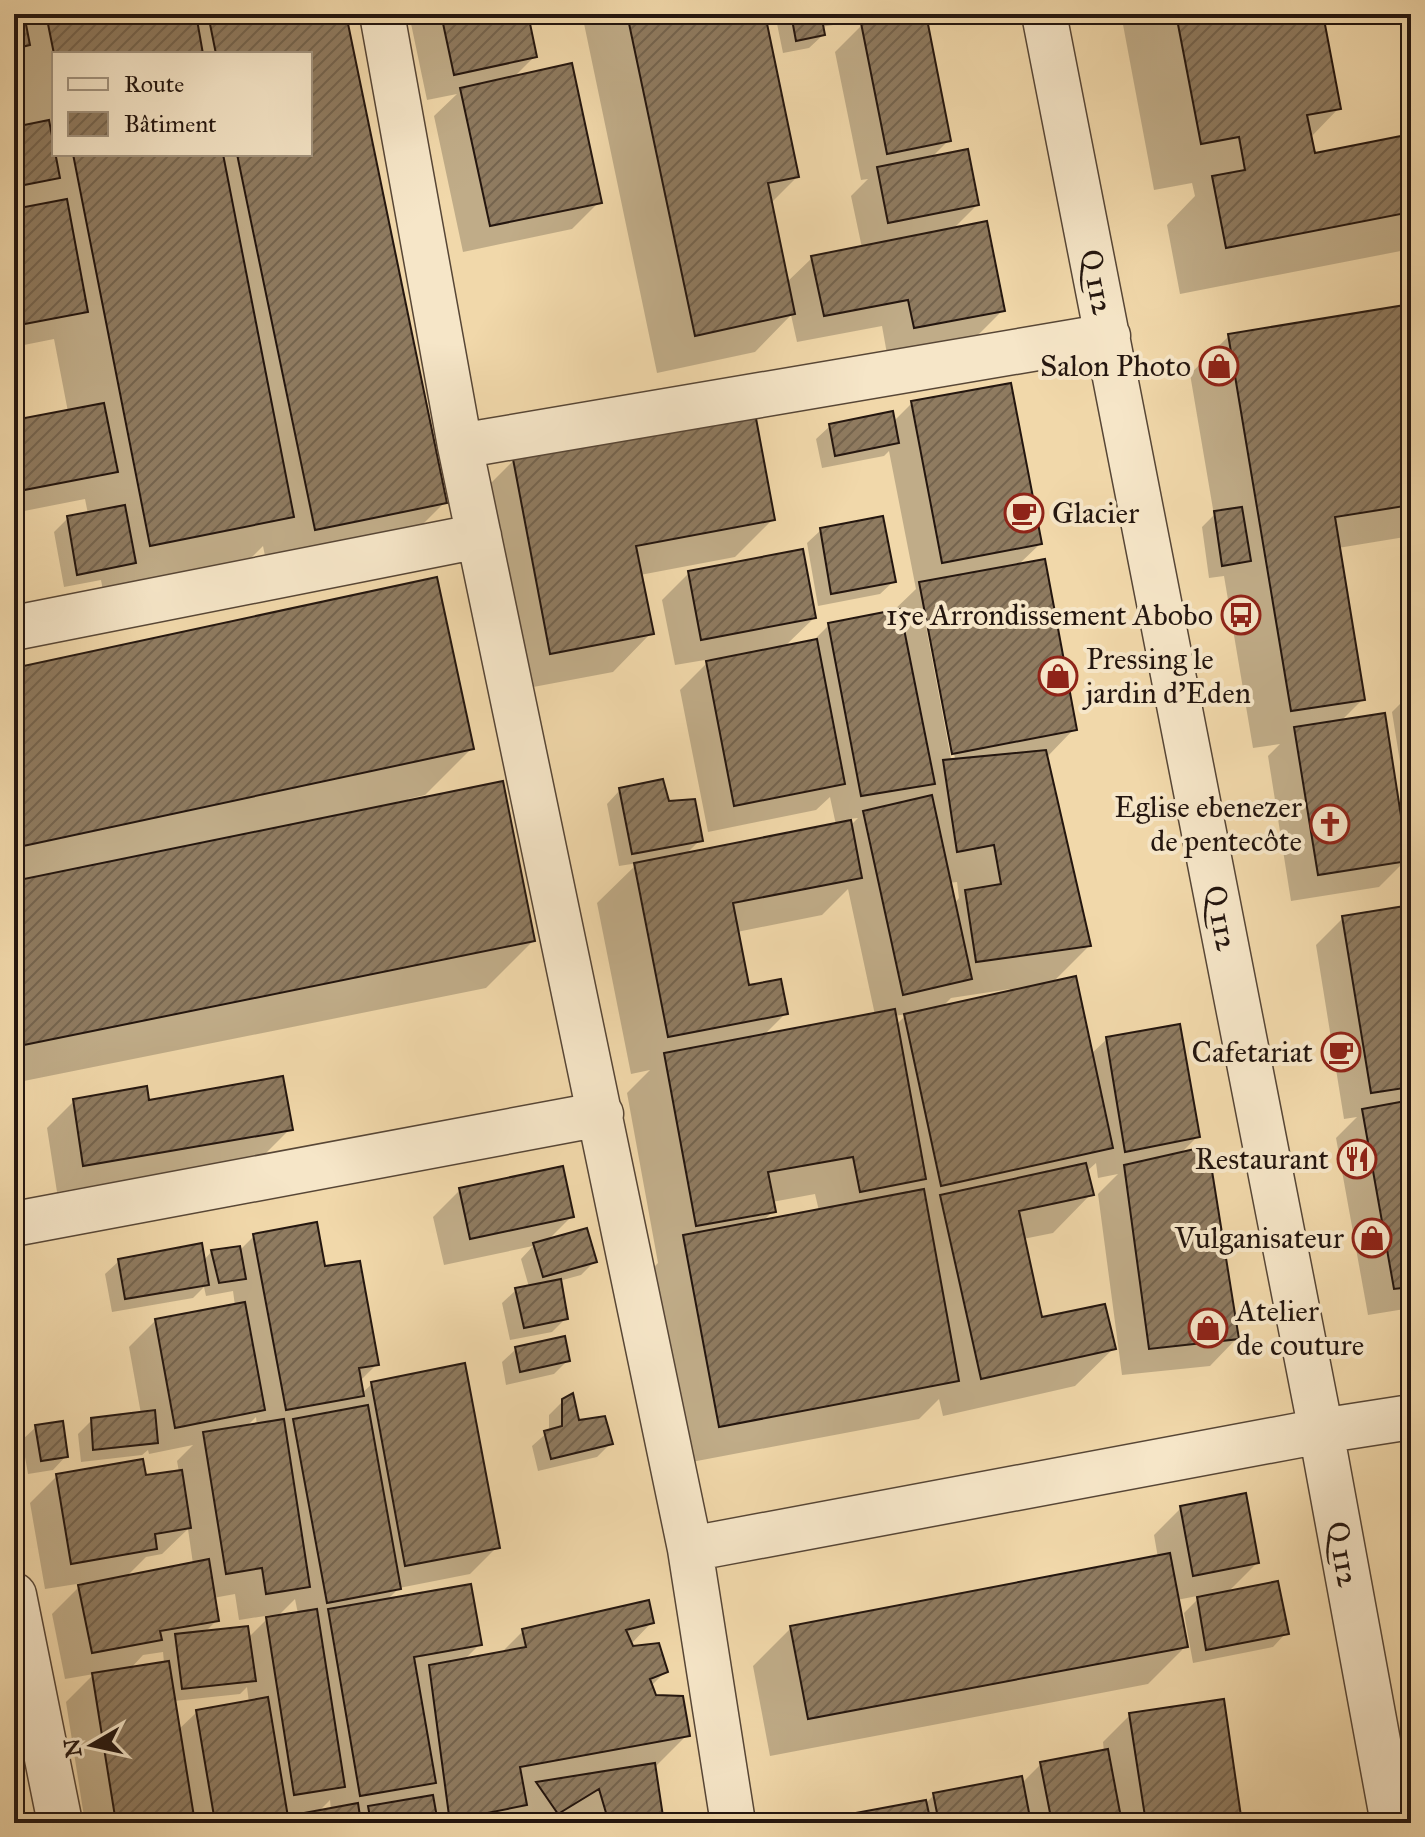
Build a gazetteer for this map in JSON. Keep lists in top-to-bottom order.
{
  "streets": {
    "street": ["Q 112"]
  },
  "places": {
    "shop": [
      "Salon Photo",
      "Pressing le jardin d'Eden",
      "Vulganisateur",
      "Atelier de couture"
    ],
    "cafe": ["Glacier", "Cafetariat"],
    "bus stop": ["15e Arrondissement Abobo"],
    "church": ["Eglise ebenezer de pentecôte"],
    "restaurant": ["Restaurant"]
  },
  "legend": ["Route", "Bâtiment"],
  "north": "left"
}
